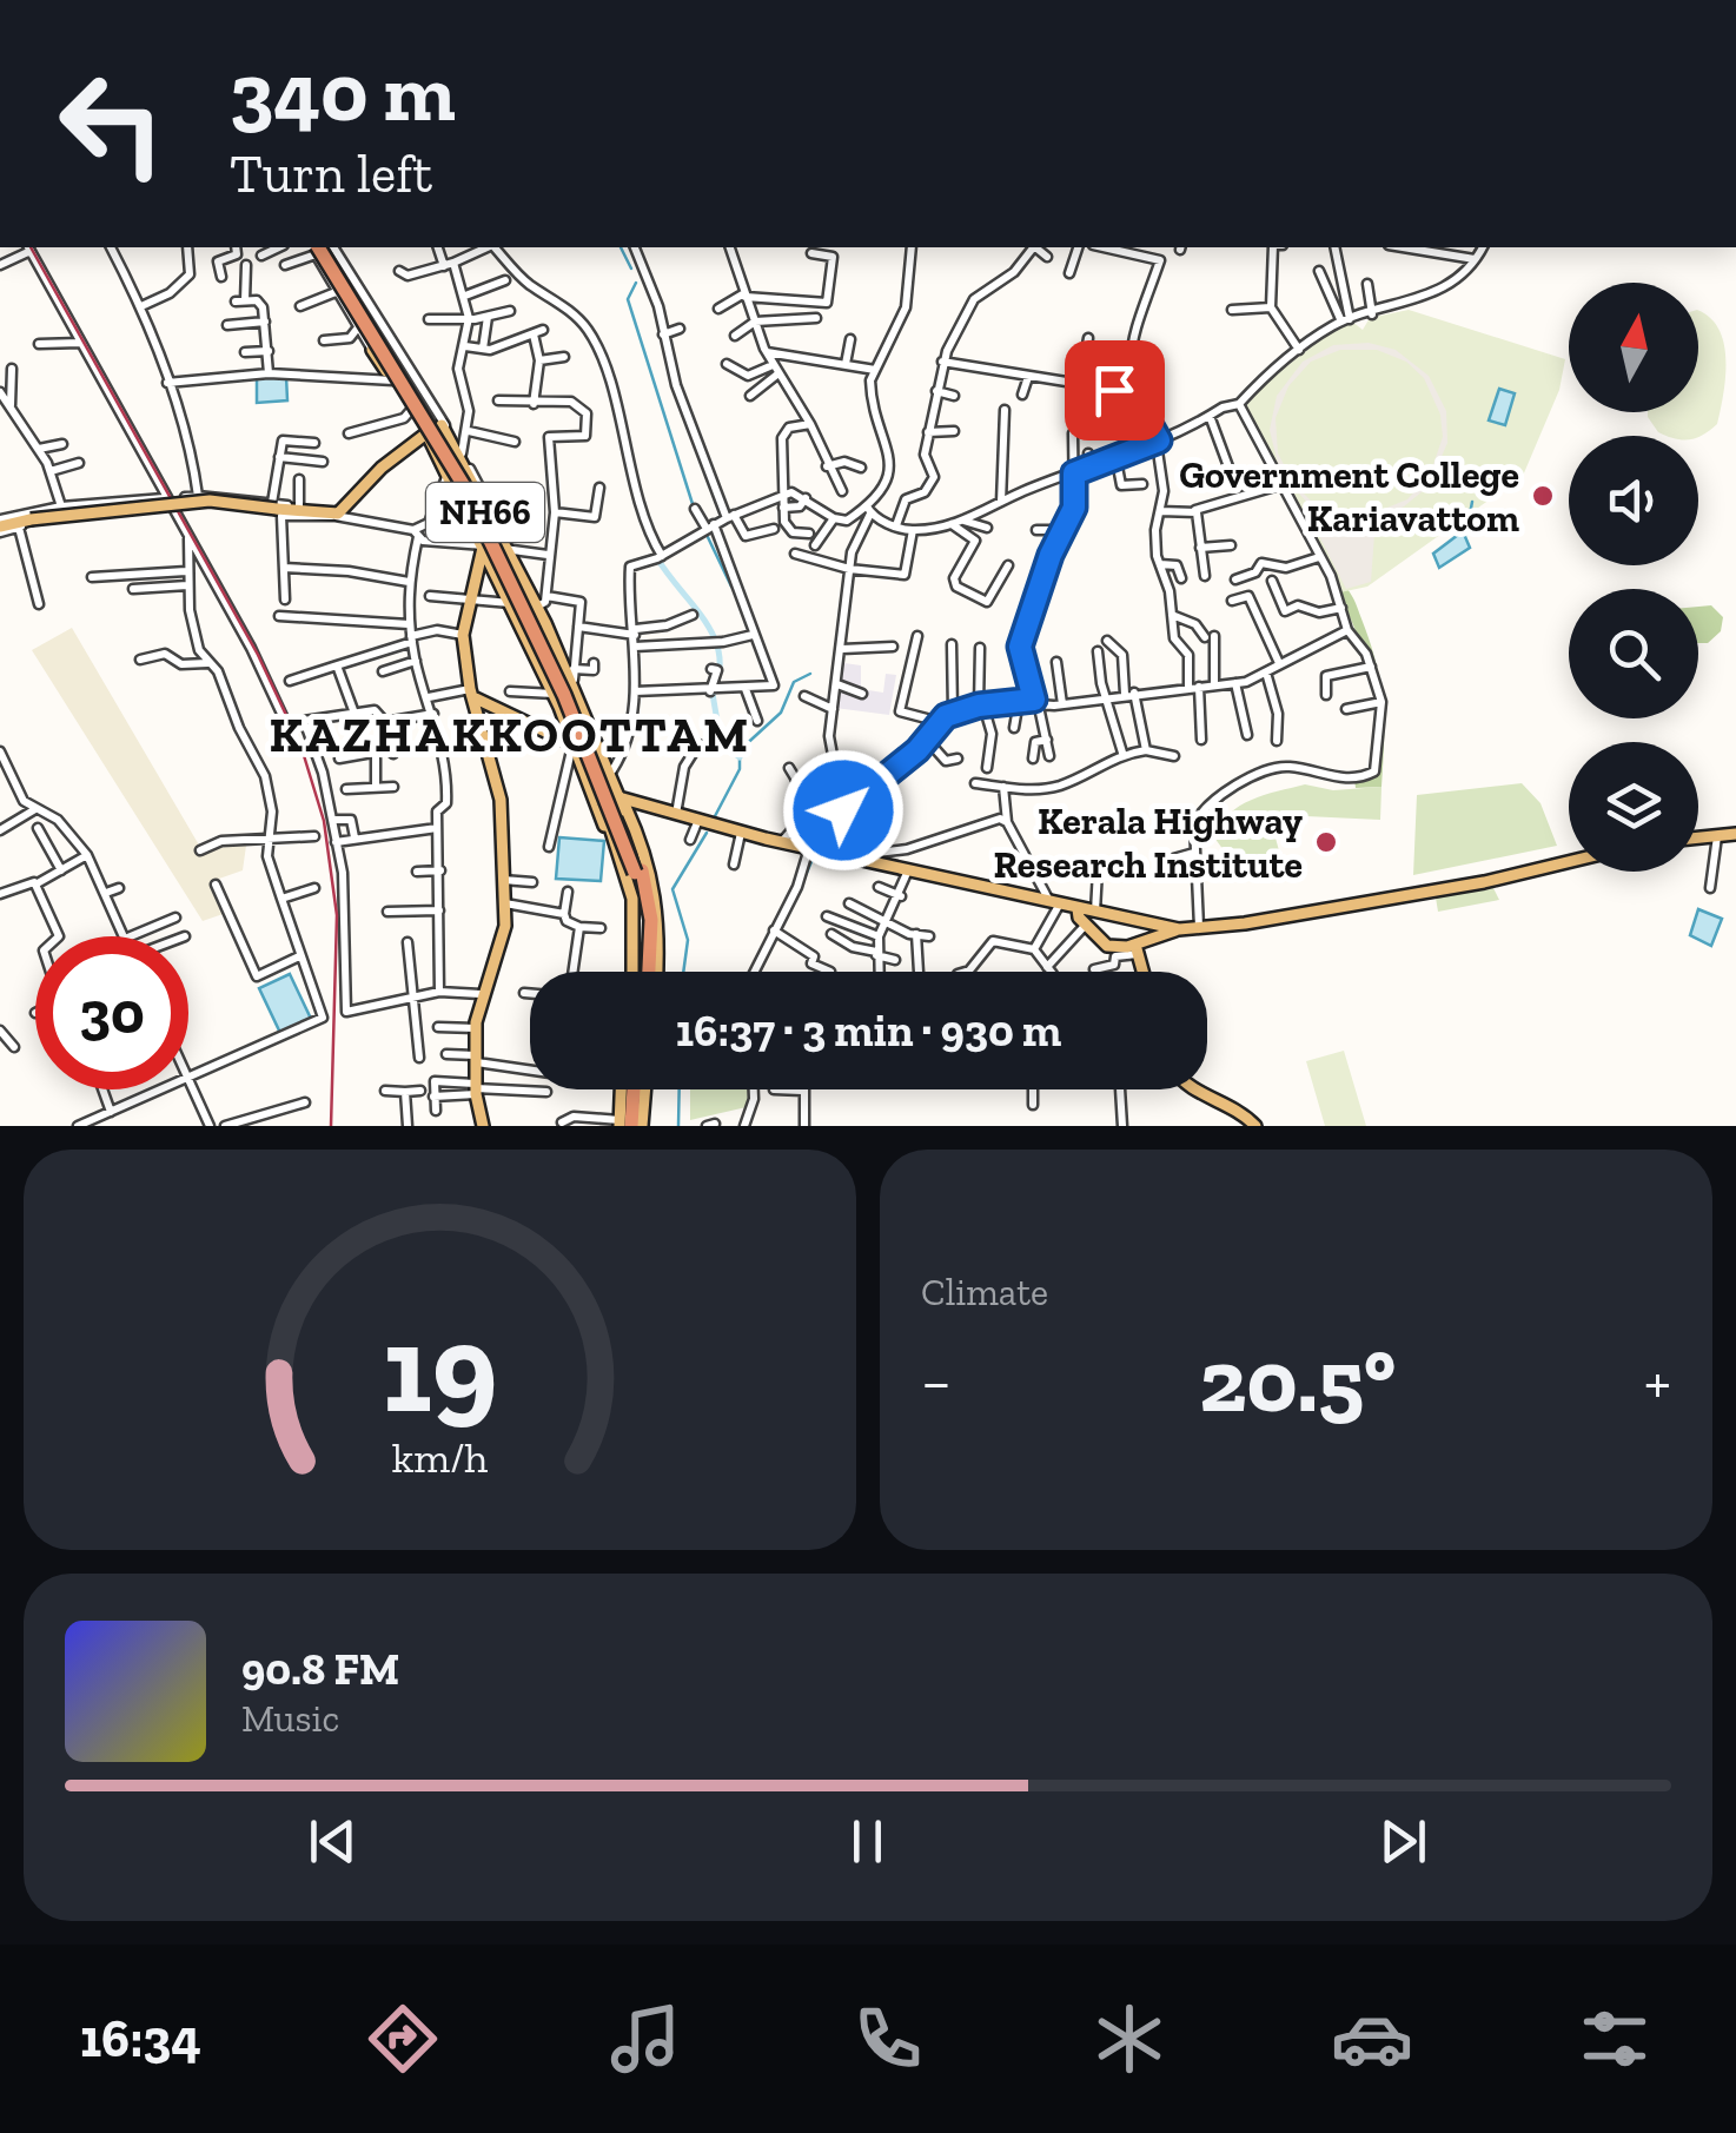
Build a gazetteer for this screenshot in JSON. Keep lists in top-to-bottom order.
{
  "streets": {
    "highway": ["NH66"]
  },
  "districts": ["KAZHAKKOOTTAM"],
  "places": ["Government College Kariavattom", "Kerala Highway Research Institute"],
  "north": "top",
  "page": {
    "turn": ["340 m", "Turn left"],
    "limit": "30",
    "trip": "16:37 · 3 min · 930 m",
    "tile": "Climate",
    "heat": ["−", "20.5°", "+"],
    "song": ["90.8 FM", "Music"],
    "tabs": "16:34",
    "gauge": ["19", "km/h"]
  }
}
